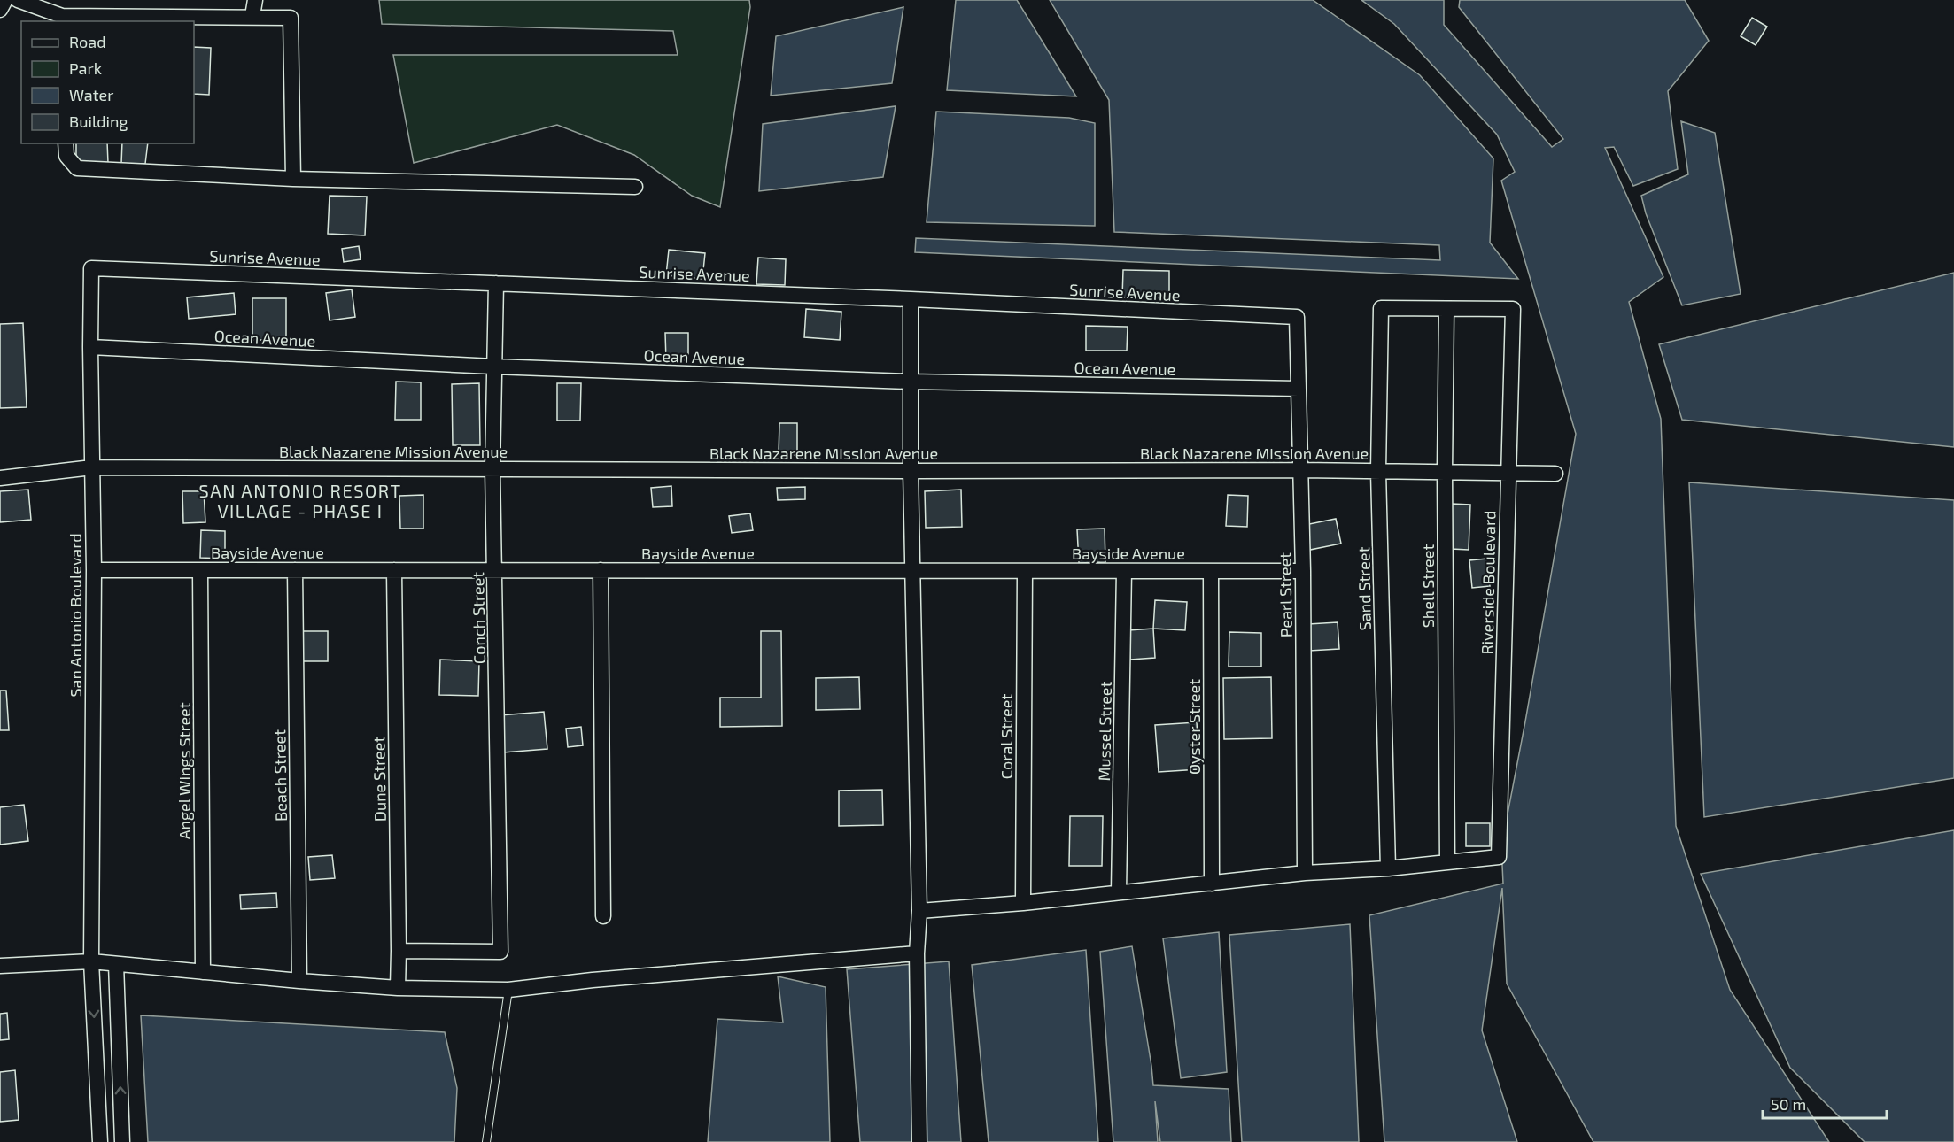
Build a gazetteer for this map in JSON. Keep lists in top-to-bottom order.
{
  "streets": {
    "street": [
      "Sunrise Avenue",
      "Ocean Avenue",
      "Black Nazarene Mission Avenue",
      "Bayside Avenue",
      "Riverside Boulevard",
      "Shell Street",
      "Sand Street",
      "Pearl Street",
      "San Antonio Boulevard",
      "Conch Street",
      "Oyster Street",
      "Mussel Street",
      "Coral Street",
      "Angel Wings Street",
      "Beach Street",
      "Dune Street"
    ]
  },
  "crossings": [
    ["Sunrise Avenue", "Pearl Street"],
    ["Sunrise Avenue", "San Antonio Boulevard"],
    ["Sunrise Avenue", "Conch Street"],
    ["Ocean Avenue", "Pearl Street"],
    ["Ocean Avenue", "San Antonio Boulevard"],
    ["Ocean Avenue", "Conch Street"],
    ["Black Nazarene Mission Avenue", "Riverside Boulevard"],
    ["Black Nazarene Mission Avenue", "Shell Street"],
    ["Black Nazarene Mission Avenue", "Sand Street"],
    ["Black Nazarene Mission Avenue", "Pearl Street"],
    ["Black Nazarene Mission Avenue", "San Antonio Boulevard"],
    ["Black Nazarene Mission Avenue", "Conch Street"],
    ["Bayside Avenue", "Pearl Street"],
    ["Bayside Avenue", "San Antonio Boulevard"],
    ["Bayside Avenue", "Conch Street"],
    ["Bayside Avenue", "Oyster Street"],
    ["Bayside Avenue", "Mussel Street"],
    ["Bayside Avenue", "Coral Street"],
    ["Bayside Avenue", "Angel Wings Street"],
    ["Bayside Avenue", "Beach Street"],
    ["Bayside Avenue", "Dune Street"],
    ["Riverside Boulevard", "Shell Street"],
    ["Riverside Boulevard", "Sand Street"],
    ["Shell Street", "Sand Street"],
    ["Conch Street", "Dune Street"]
  ],
  "districts": ["SAN ANTONIO RESORT VILLAGE - PHASE I"],
  "legend": [
    "Road",
    "Park",
    "Water",
    "Building"
  ],
  "scale_bar": "50 m"
}
